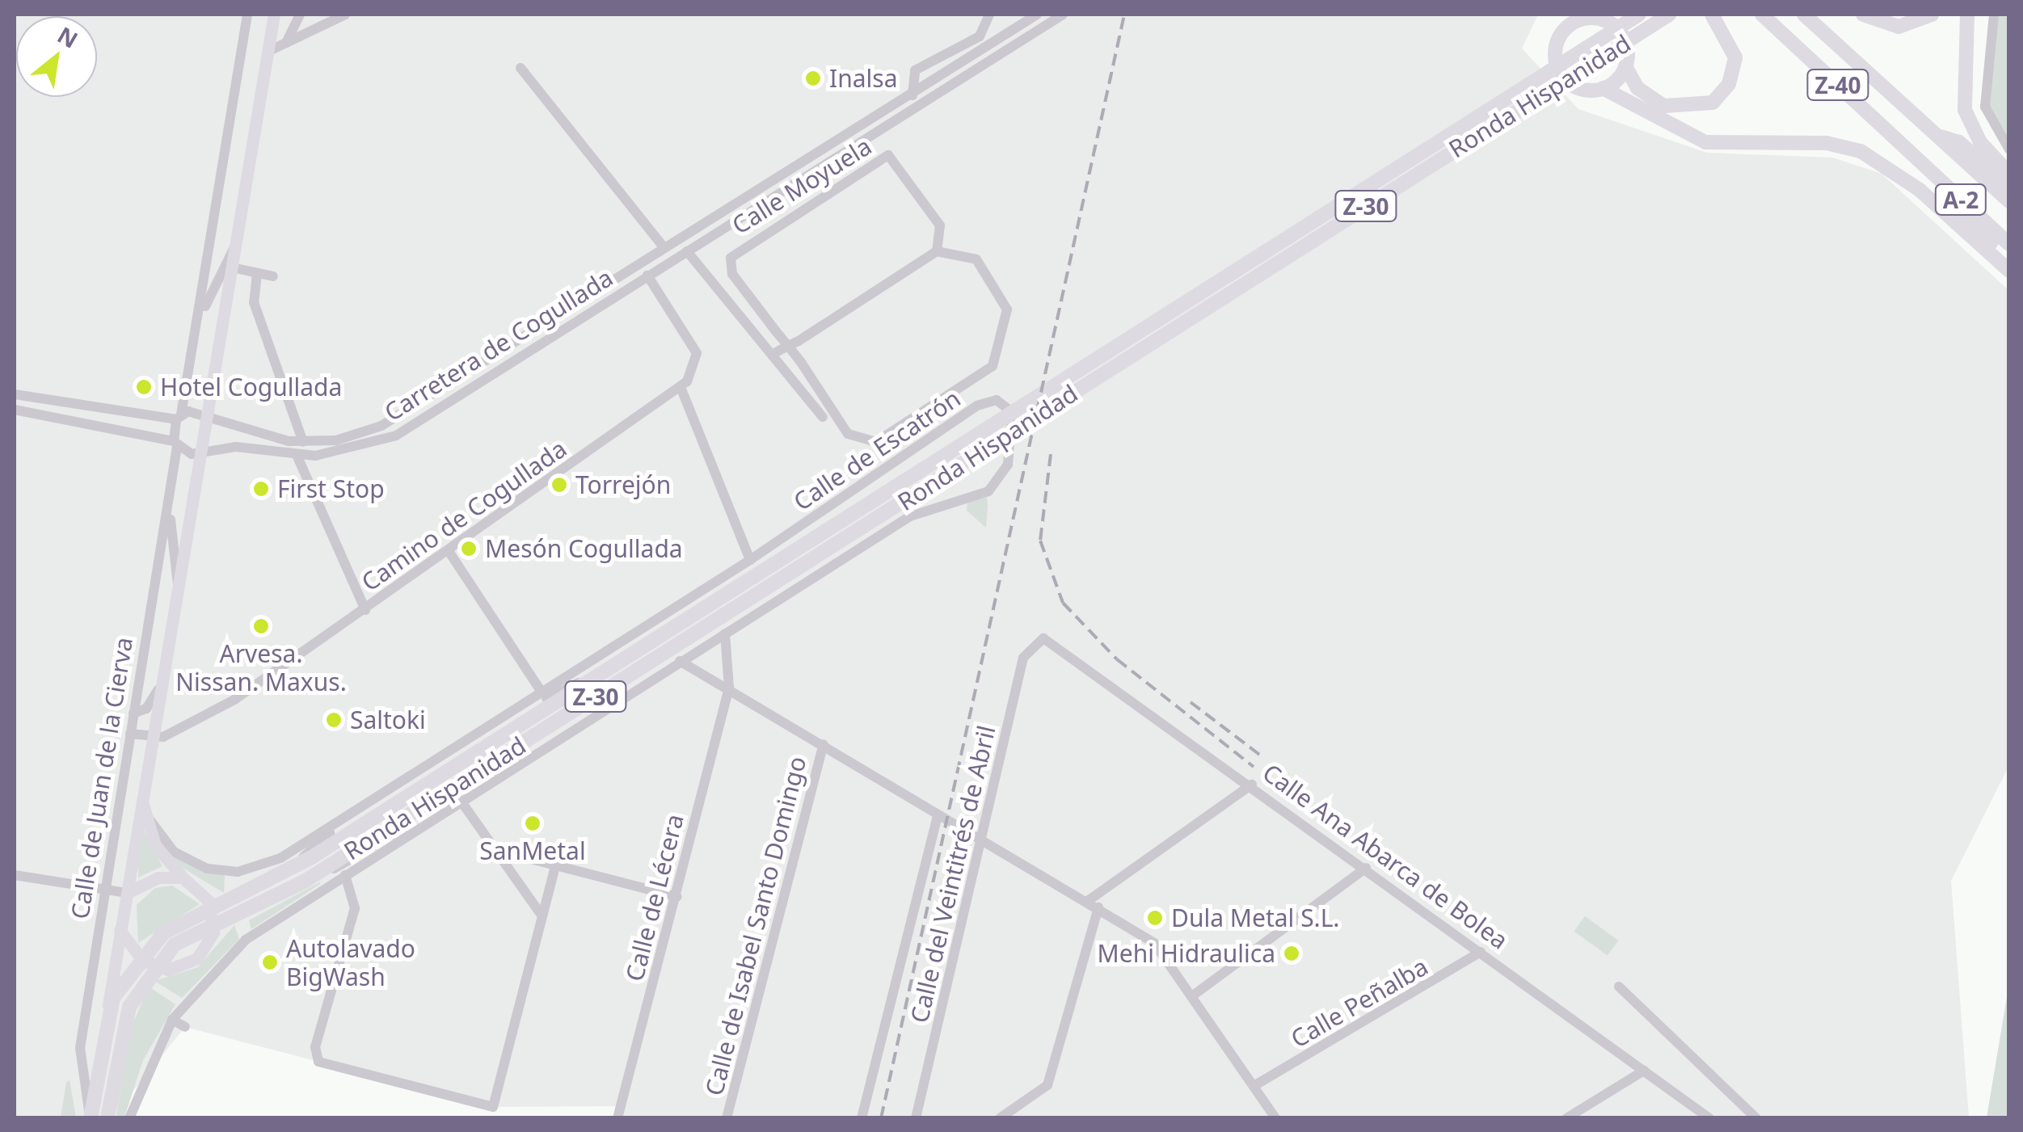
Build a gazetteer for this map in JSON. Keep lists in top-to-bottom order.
{
  "streets": {
    "highway": [
      "Z-40",
      "Ronda Hispanidad",
      "A-2",
      "Z-30"
    ],
    "street": [
      "Calle Moyuela",
      "Carretera de Cogullada",
      "Calle de Escatrón",
      "Camino de Cogullada",
      "Calle de Juan de la Cierva",
      "Calle Ana Abarca de Bolea",
      "Calle del Veintitrés de Abril",
      "Calle de Lécera",
      "Calle de Isabel Santo Domingo",
      "Calle Peñalba"
    ]
  },
  "crossings": [
    ["Z-40", "A-2"],
    ["Ronda Hispanidad", "Carretera de Cogullada"],
    ["Ronda Hispanidad", "Calle de Escatrón"],
    ["Ronda Hispanidad", "Camino de Cogullada"],
    ["Ronda Hispanidad", "Calle de Juan de la Cierva"],
    ["Carretera de Cogullada", "Calle de Juan de la Cierva"],
    ["Calle de Escatrón", "Calle de Lécera"],
    ["Calle Ana Abarca de Bolea", "Calle del Veintitrés de Abril"],
    ["Calle Ana Abarca de Bolea", "Calle Peñalba"]
  ],
  "places": [
    "Inalsa",
    "Hotel Cogullada",
    "Torrejón",
    "First Stop",
    "Mesón Cogullada",
    "Arvesa. Nissan. Maxus.",
    "Saltoki",
    "SanMetal",
    "Dula Metal S.L.",
    "Mehi Hidraulica",
    "Autolavado BigWash"
  ],
  "north": "top right"
}
